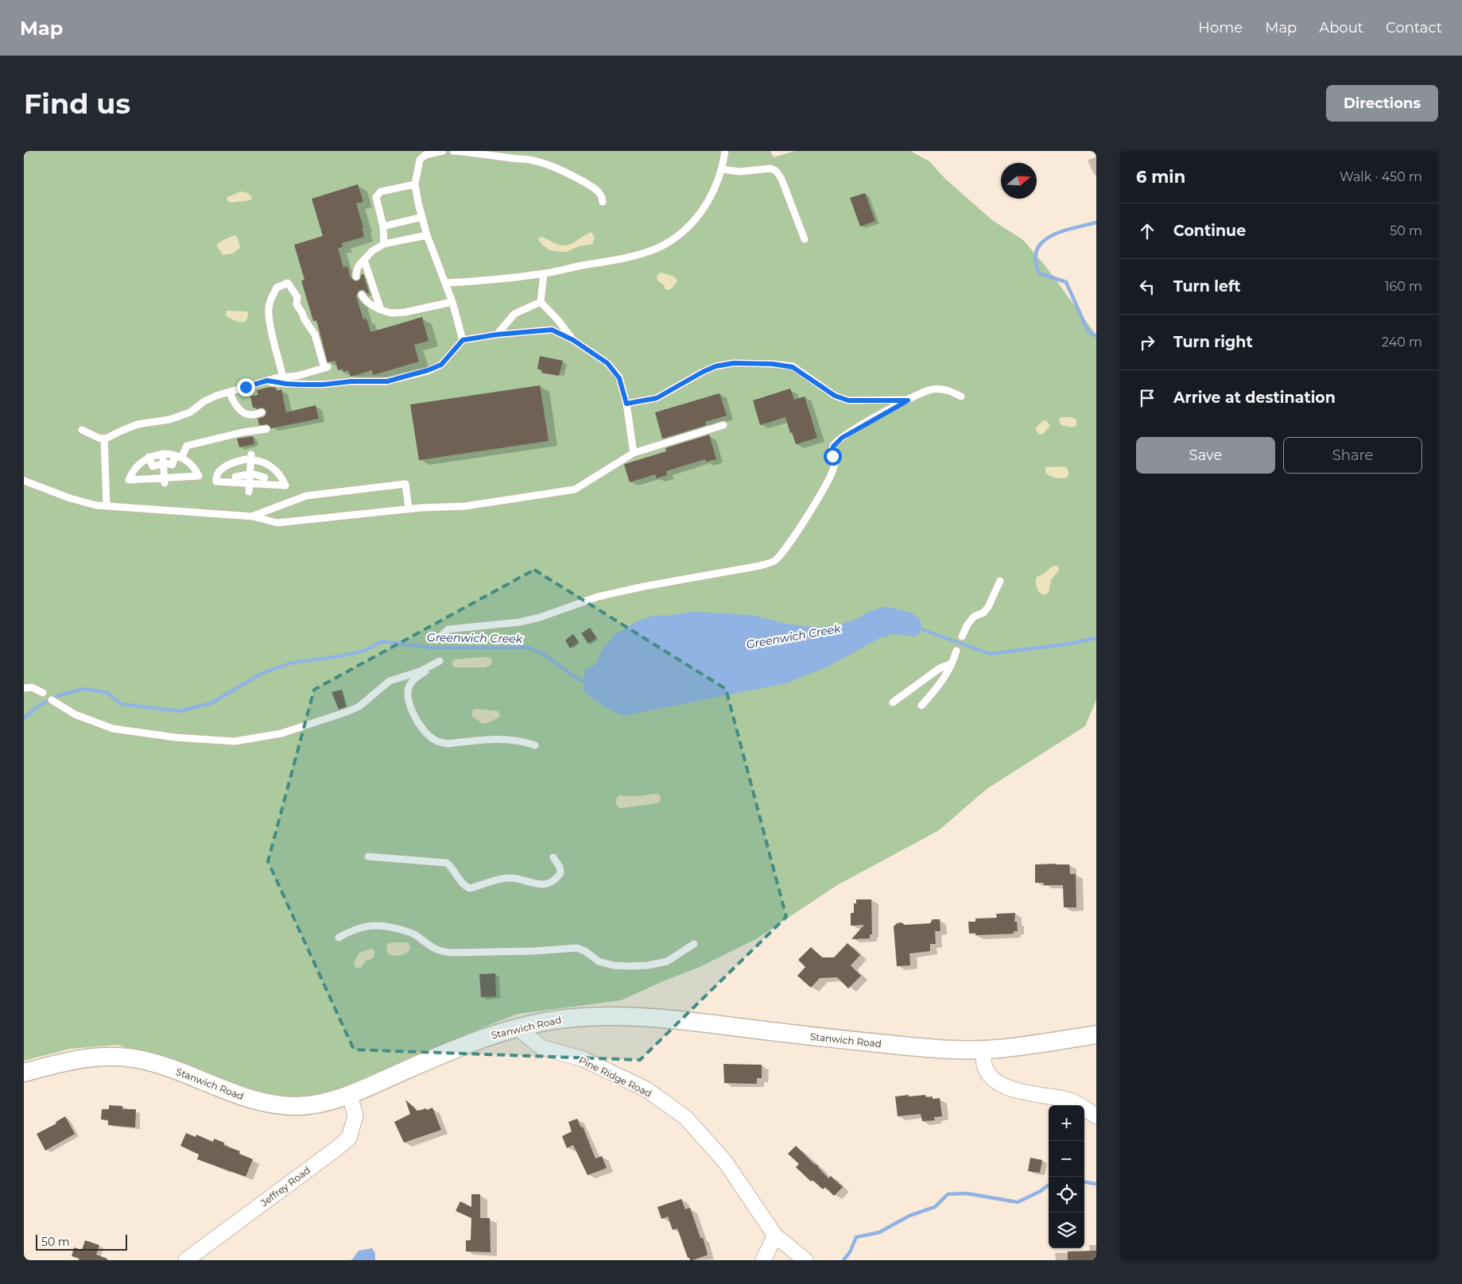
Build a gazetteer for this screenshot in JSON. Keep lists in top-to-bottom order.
{
  "streets": {
    "street": ["Stanwich Road", "Pine Ridge Road", "Jeffrey Road"]
  },
  "crossings": [
    ["Stanwich Road", "Pine Ridge Road"],
    ["Stanwich Road", "Jeffrey Road"]
  ],
  "water": ["Greenwich Creek"],
  "scale_bar": "50 m",
  "north": "right",
  "page": {
    "header": "Map",
    "nav": [
      "Home",
      "Map",
      "About",
      "Contact"
    ],
    "buttons": [
      "Directions",
      ["Save", "Share"]
    ],
    "title": "Find us",
    "heading": ["6 min", "Walk · 450 m"],
    "list": [
      ["Continue", "50 m"],
      ["Turn left", "160 m"],
      ["Turn right", "240 m"],
      "Arrive at destination"
    ],
    "map_buttons": ["+", "−"],
    "scale": "50 m"
  }
}
